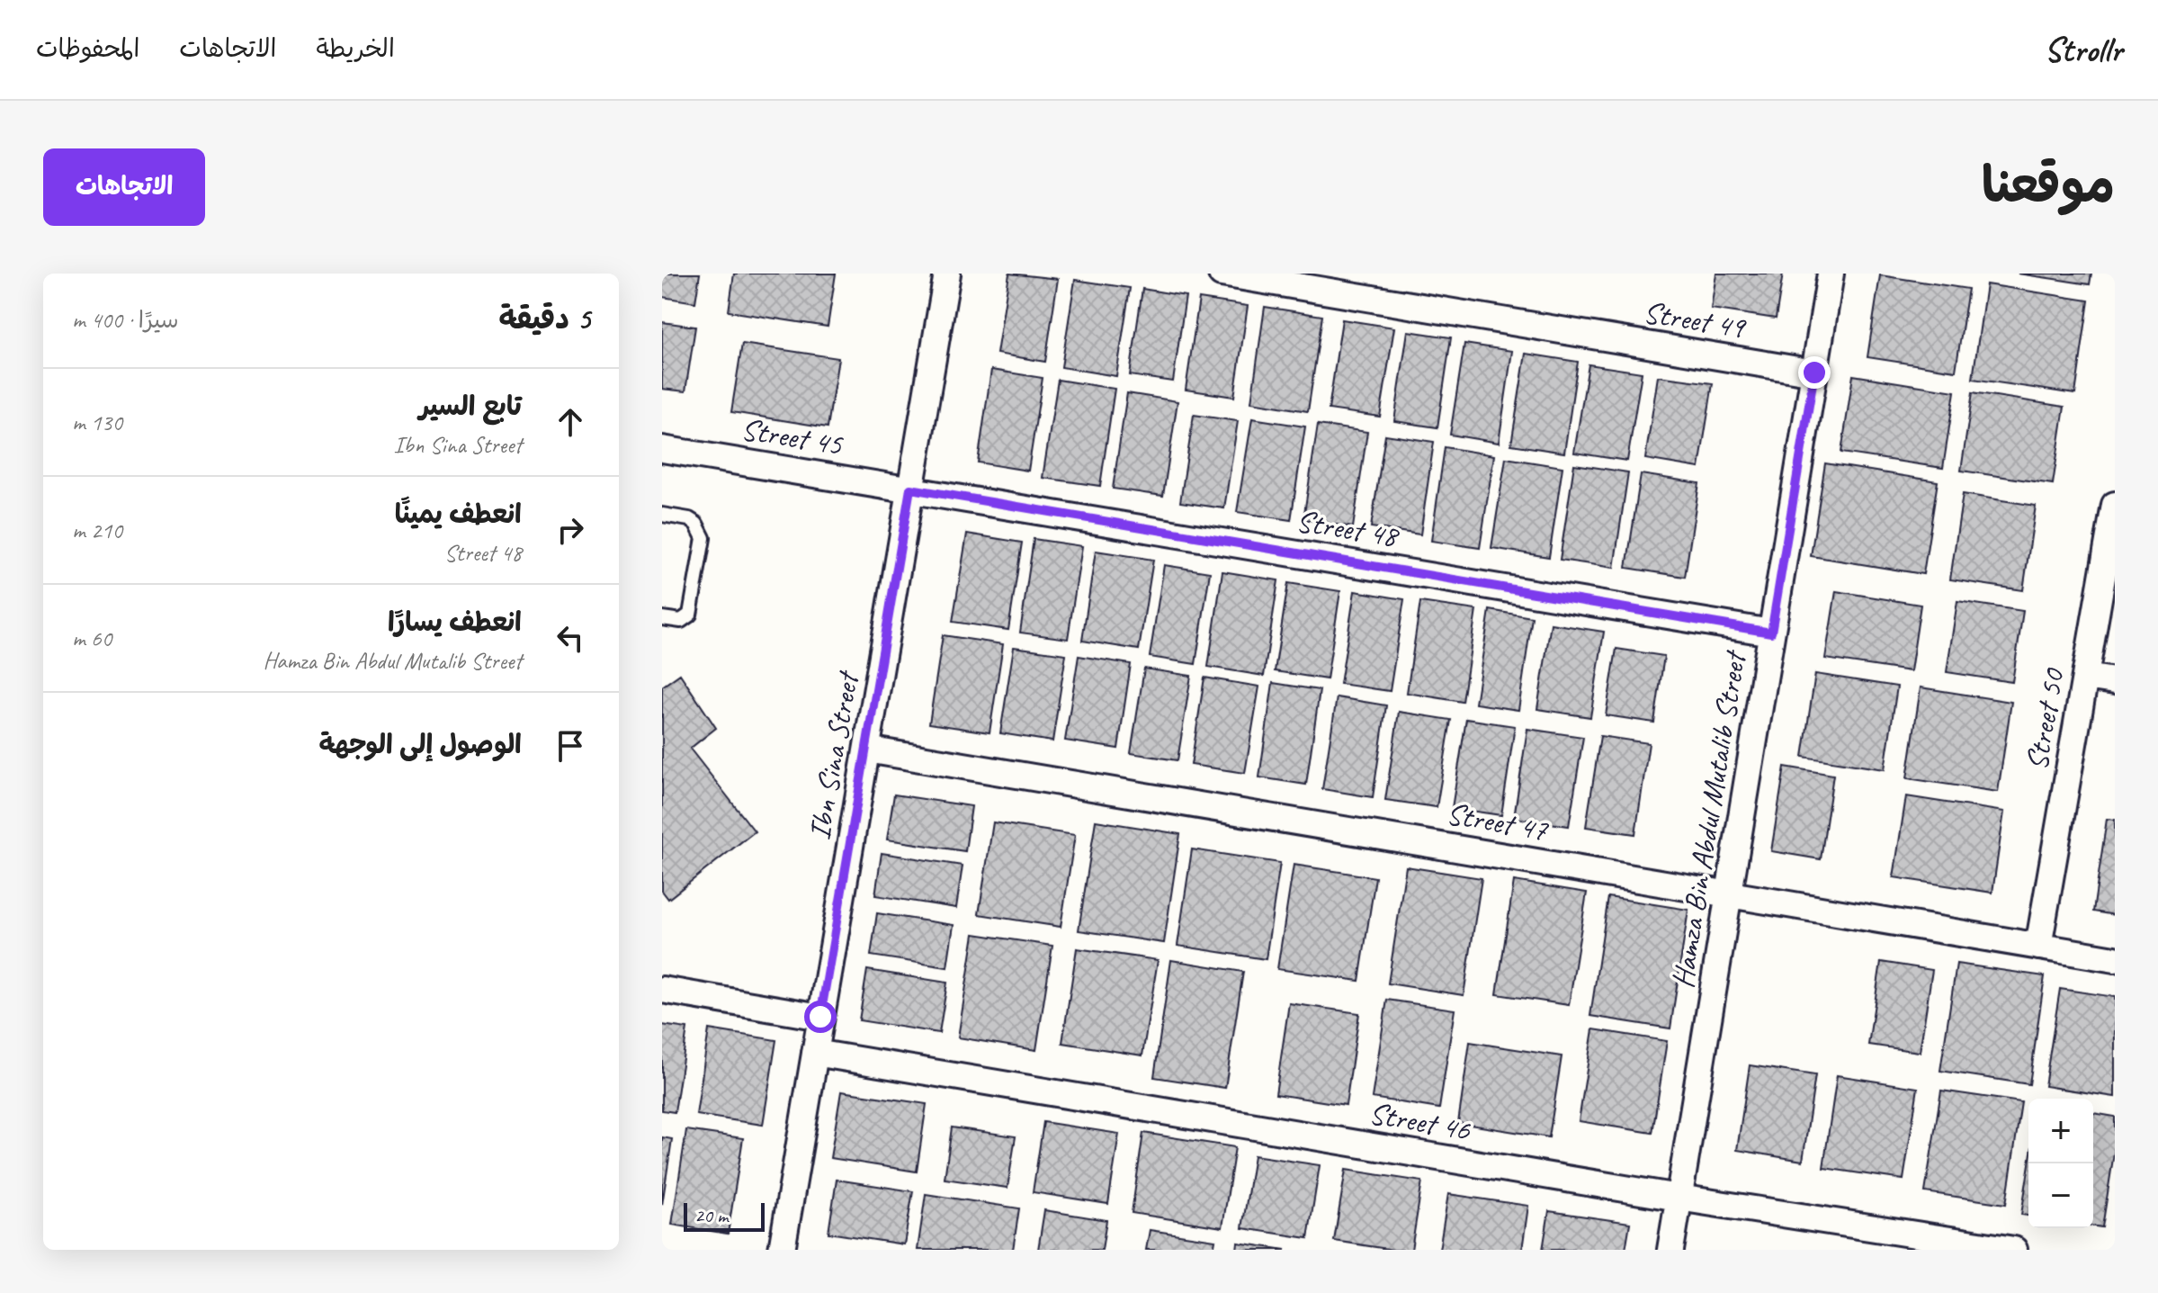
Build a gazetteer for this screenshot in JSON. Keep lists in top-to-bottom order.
{
  "streets": {
    "street": [
      "Street 49",
      "Street 45",
      "Street 48",
      "Street 50",
      "Ibn Sina Street",
      "Hamza Bin Abdul Mutalib Street",
      "Street 47",
      "Street 46"
    ]
  },
  "crossings": [
    ["Street 49", "Hamza Bin Abdul Mutalib Street"],
    ["Street 45", "Street 48"],
    ["Street 45", "Ibn Sina Street"],
    ["Street 48", "Ibn Sina Street"],
    ["Street 48", "Hamza Bin Abdul Mutalib Street"],
    ["Street 50", "Street 47"],
    ["Ibn Sina Street", "Street 47"],
    ["Ibn Sina Street", "Street 46"],
    ["Hamza Bin Abdul Mutalib Street", "Street 47"],
    ["Hamza Bin Abdul Mutalib Street", "Street 46"]
  ],
  "scale_bar": "20 m",
  "page": {
    "header": "Strollr",
    "nav": ["الخريطة", "الاتجاهات", "المحفوظات"],
    "title": "موقعنا",
    "buttons": "الاتجاهات",
    "heading": ["5 دقيقة", "سيرًا · 400 m"],
    "list": [
      ["تابع السير", "Ibn Sina Street", "130 m"],
      ["انعطف يمينًا", "Street 48", "210 m"],
      ["انعطف يسارًا", "Hamza Bin Abdul Mutalib Street", "60 m"],
      "الوصول إلى الوجهة"
    ],
    "map_buttons": ["+", "−"],
    "scale": "20 m"
  }
}
